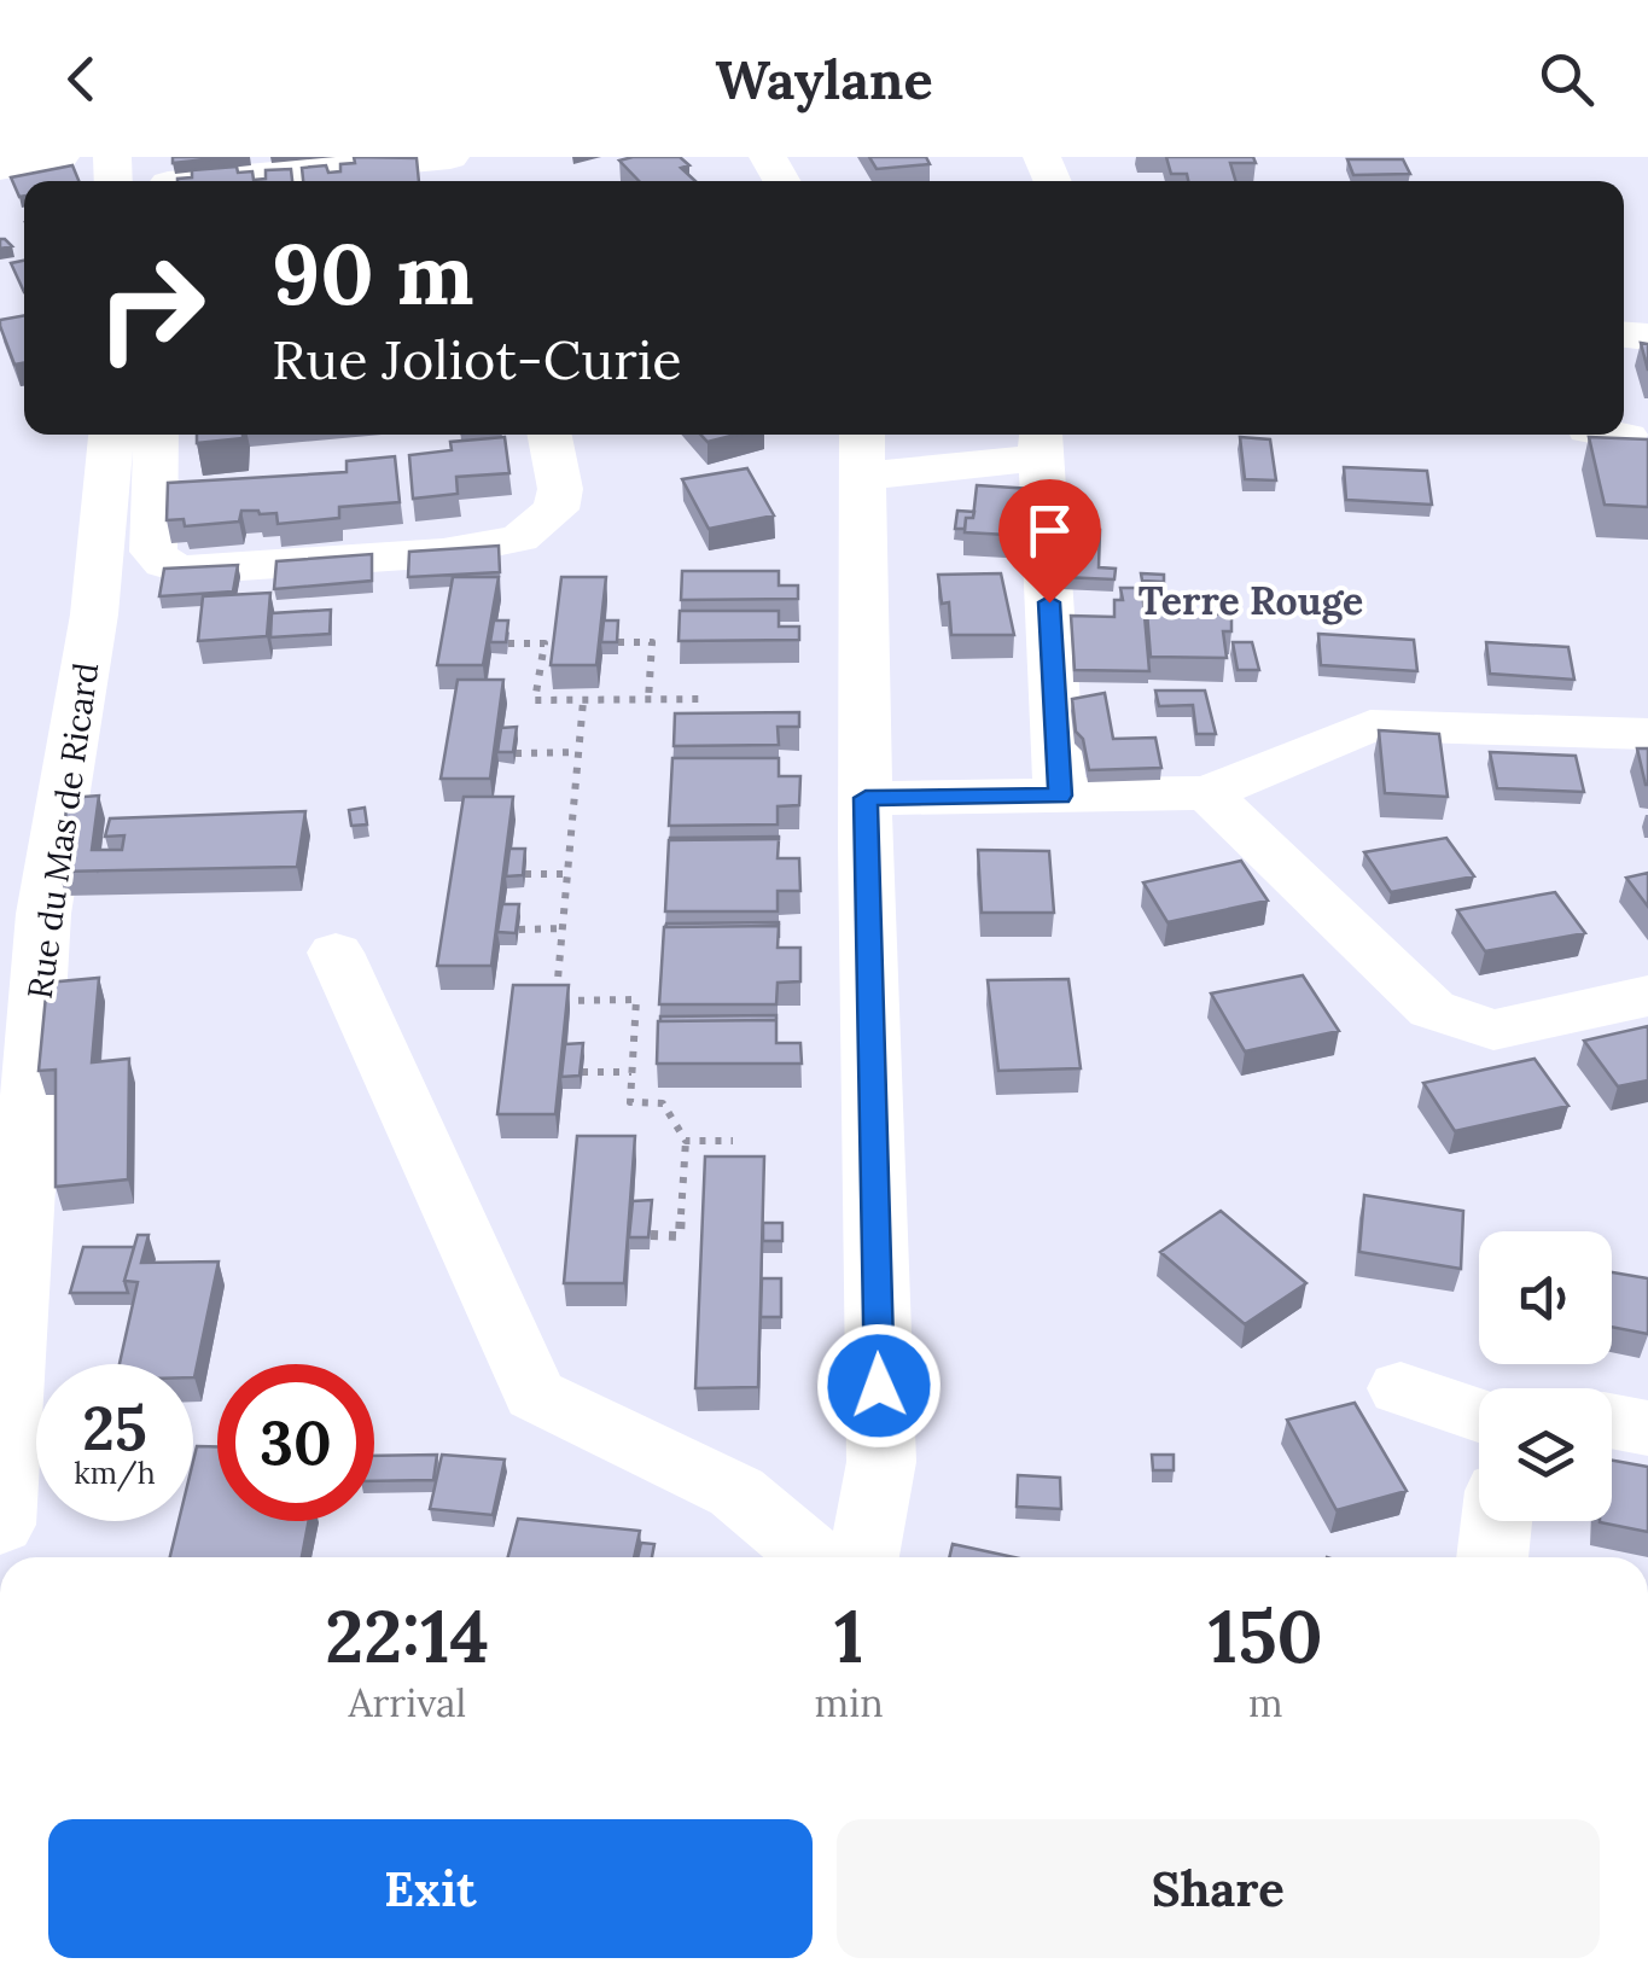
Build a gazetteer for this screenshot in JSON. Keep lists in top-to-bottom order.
{
  "streets": {
    "street": ["Rue du Mas de Ricard"]
  },
  "districts": ["Terre Rouge"],
  "page": {
    "header": "Waylane",
    "turn": ["90 m", "Rue Joliot-Curie"],
    "speed": "25 km/h",
    "limit": "30",
    "eta": [
      "22:14",
      "Arrival",
      "1",
      "min",
      "150",
      "m"
    ],
    "buttons": ["Exit", "Share"]
  }
}
